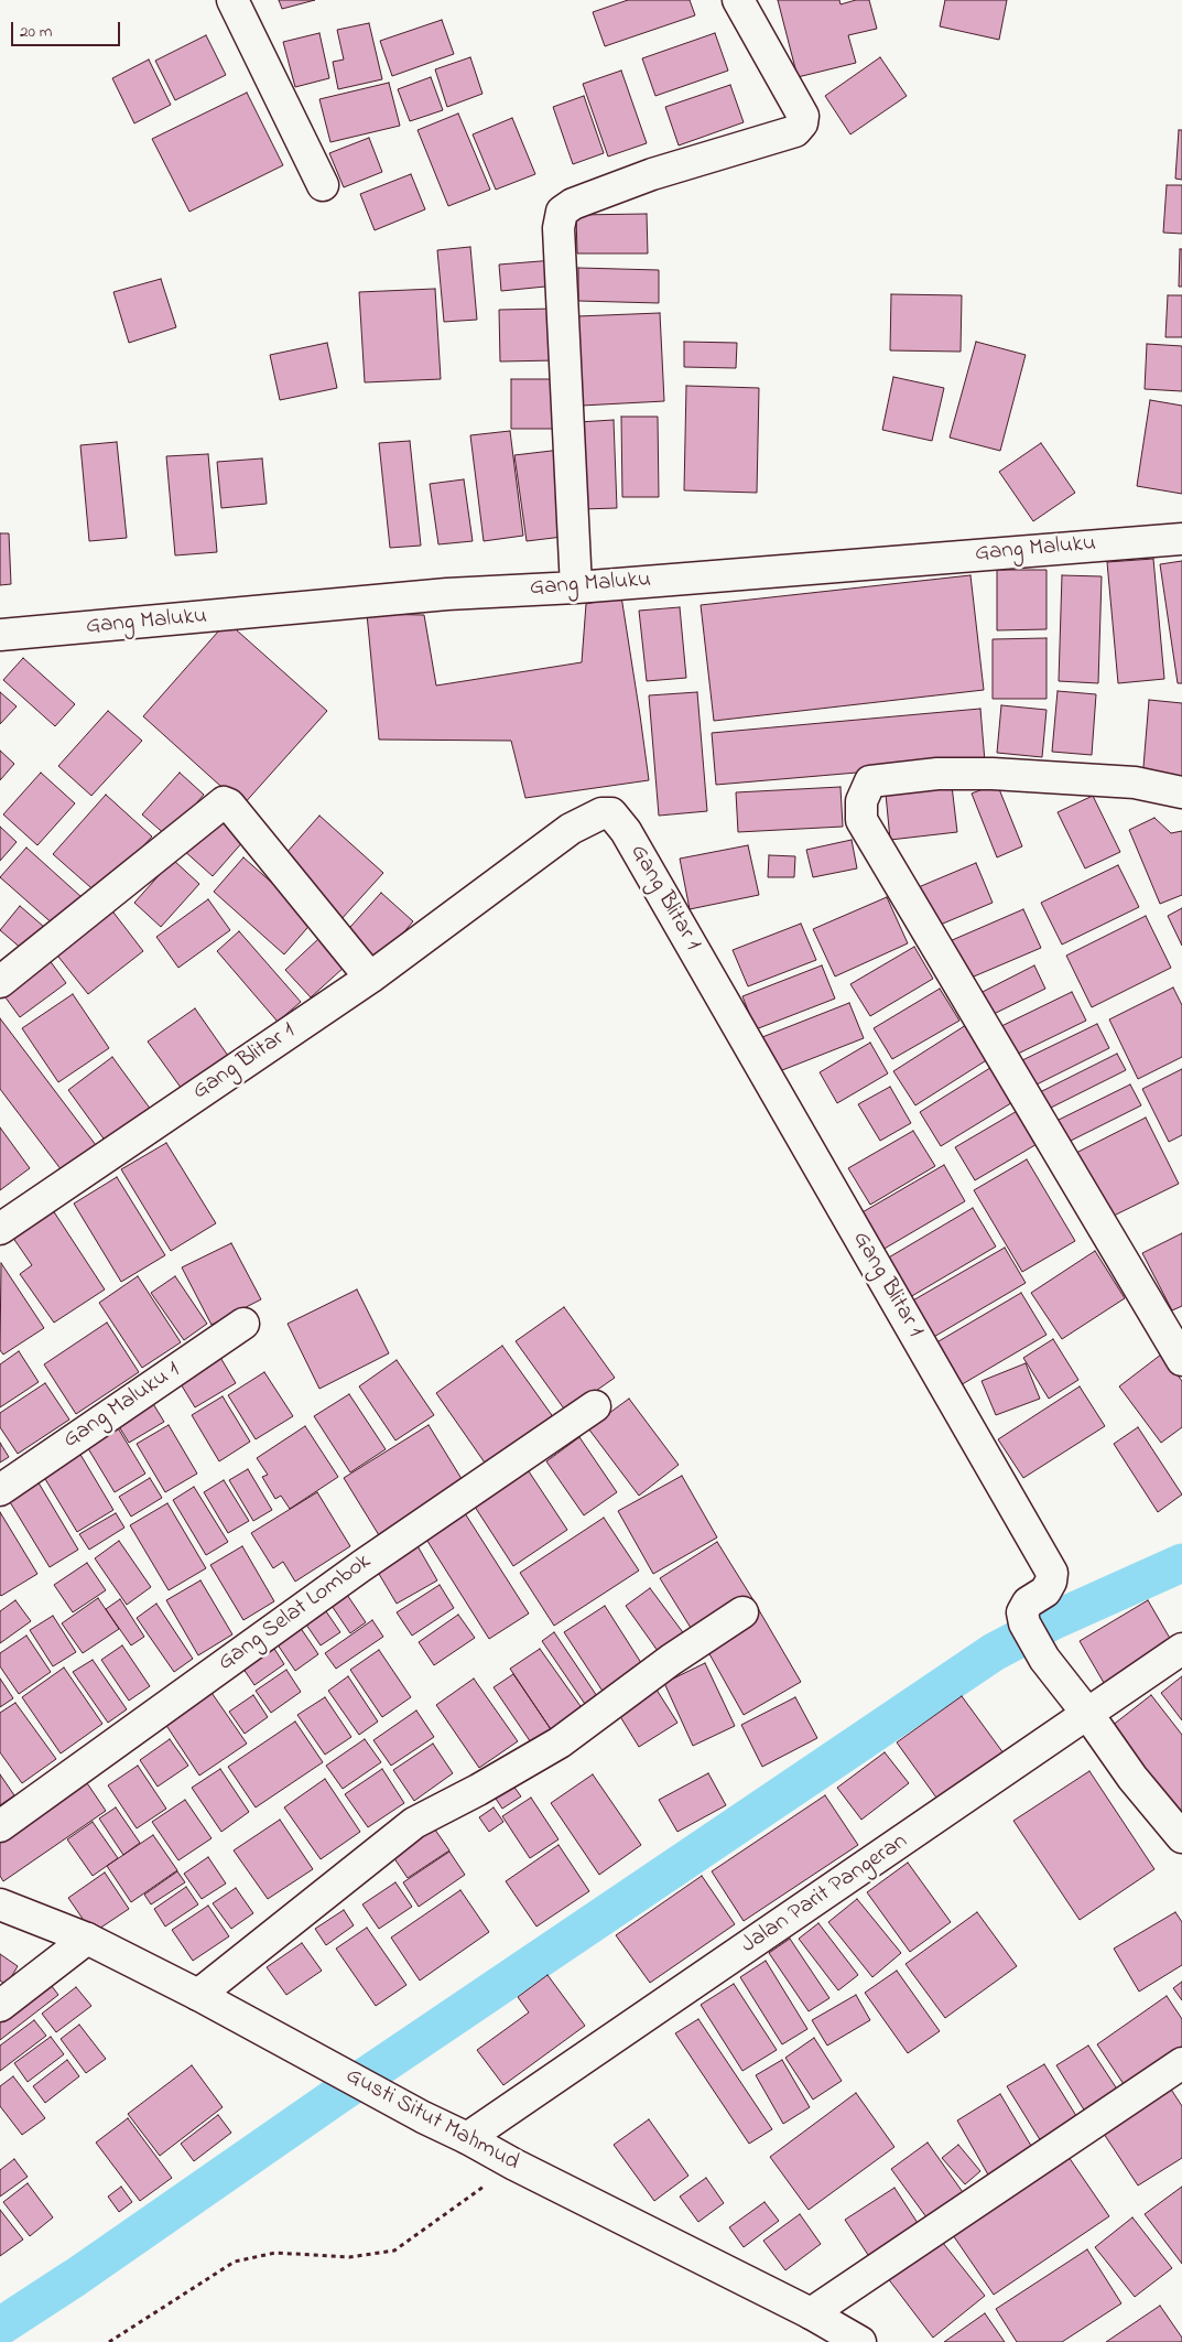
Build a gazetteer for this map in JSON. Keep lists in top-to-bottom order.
{
  "streets": {
    "main road": [
      "Gang Maluku",
      "Gang Blitar 1",
      "Gang Maluku 1",
      "Gang Selat Lombok",
      "Jalan Parit Pangeran",
      "Gusti Situt Mahmud"
    ]
  },
  "crossings": [
    ["Gang Blitar 1", "Jalan Parit Pangeran"],
    ["Jalan Parit Pangeran", "Gusti Situt Mahmud"]
  ],
  "scale_bar": "20 m"
}
